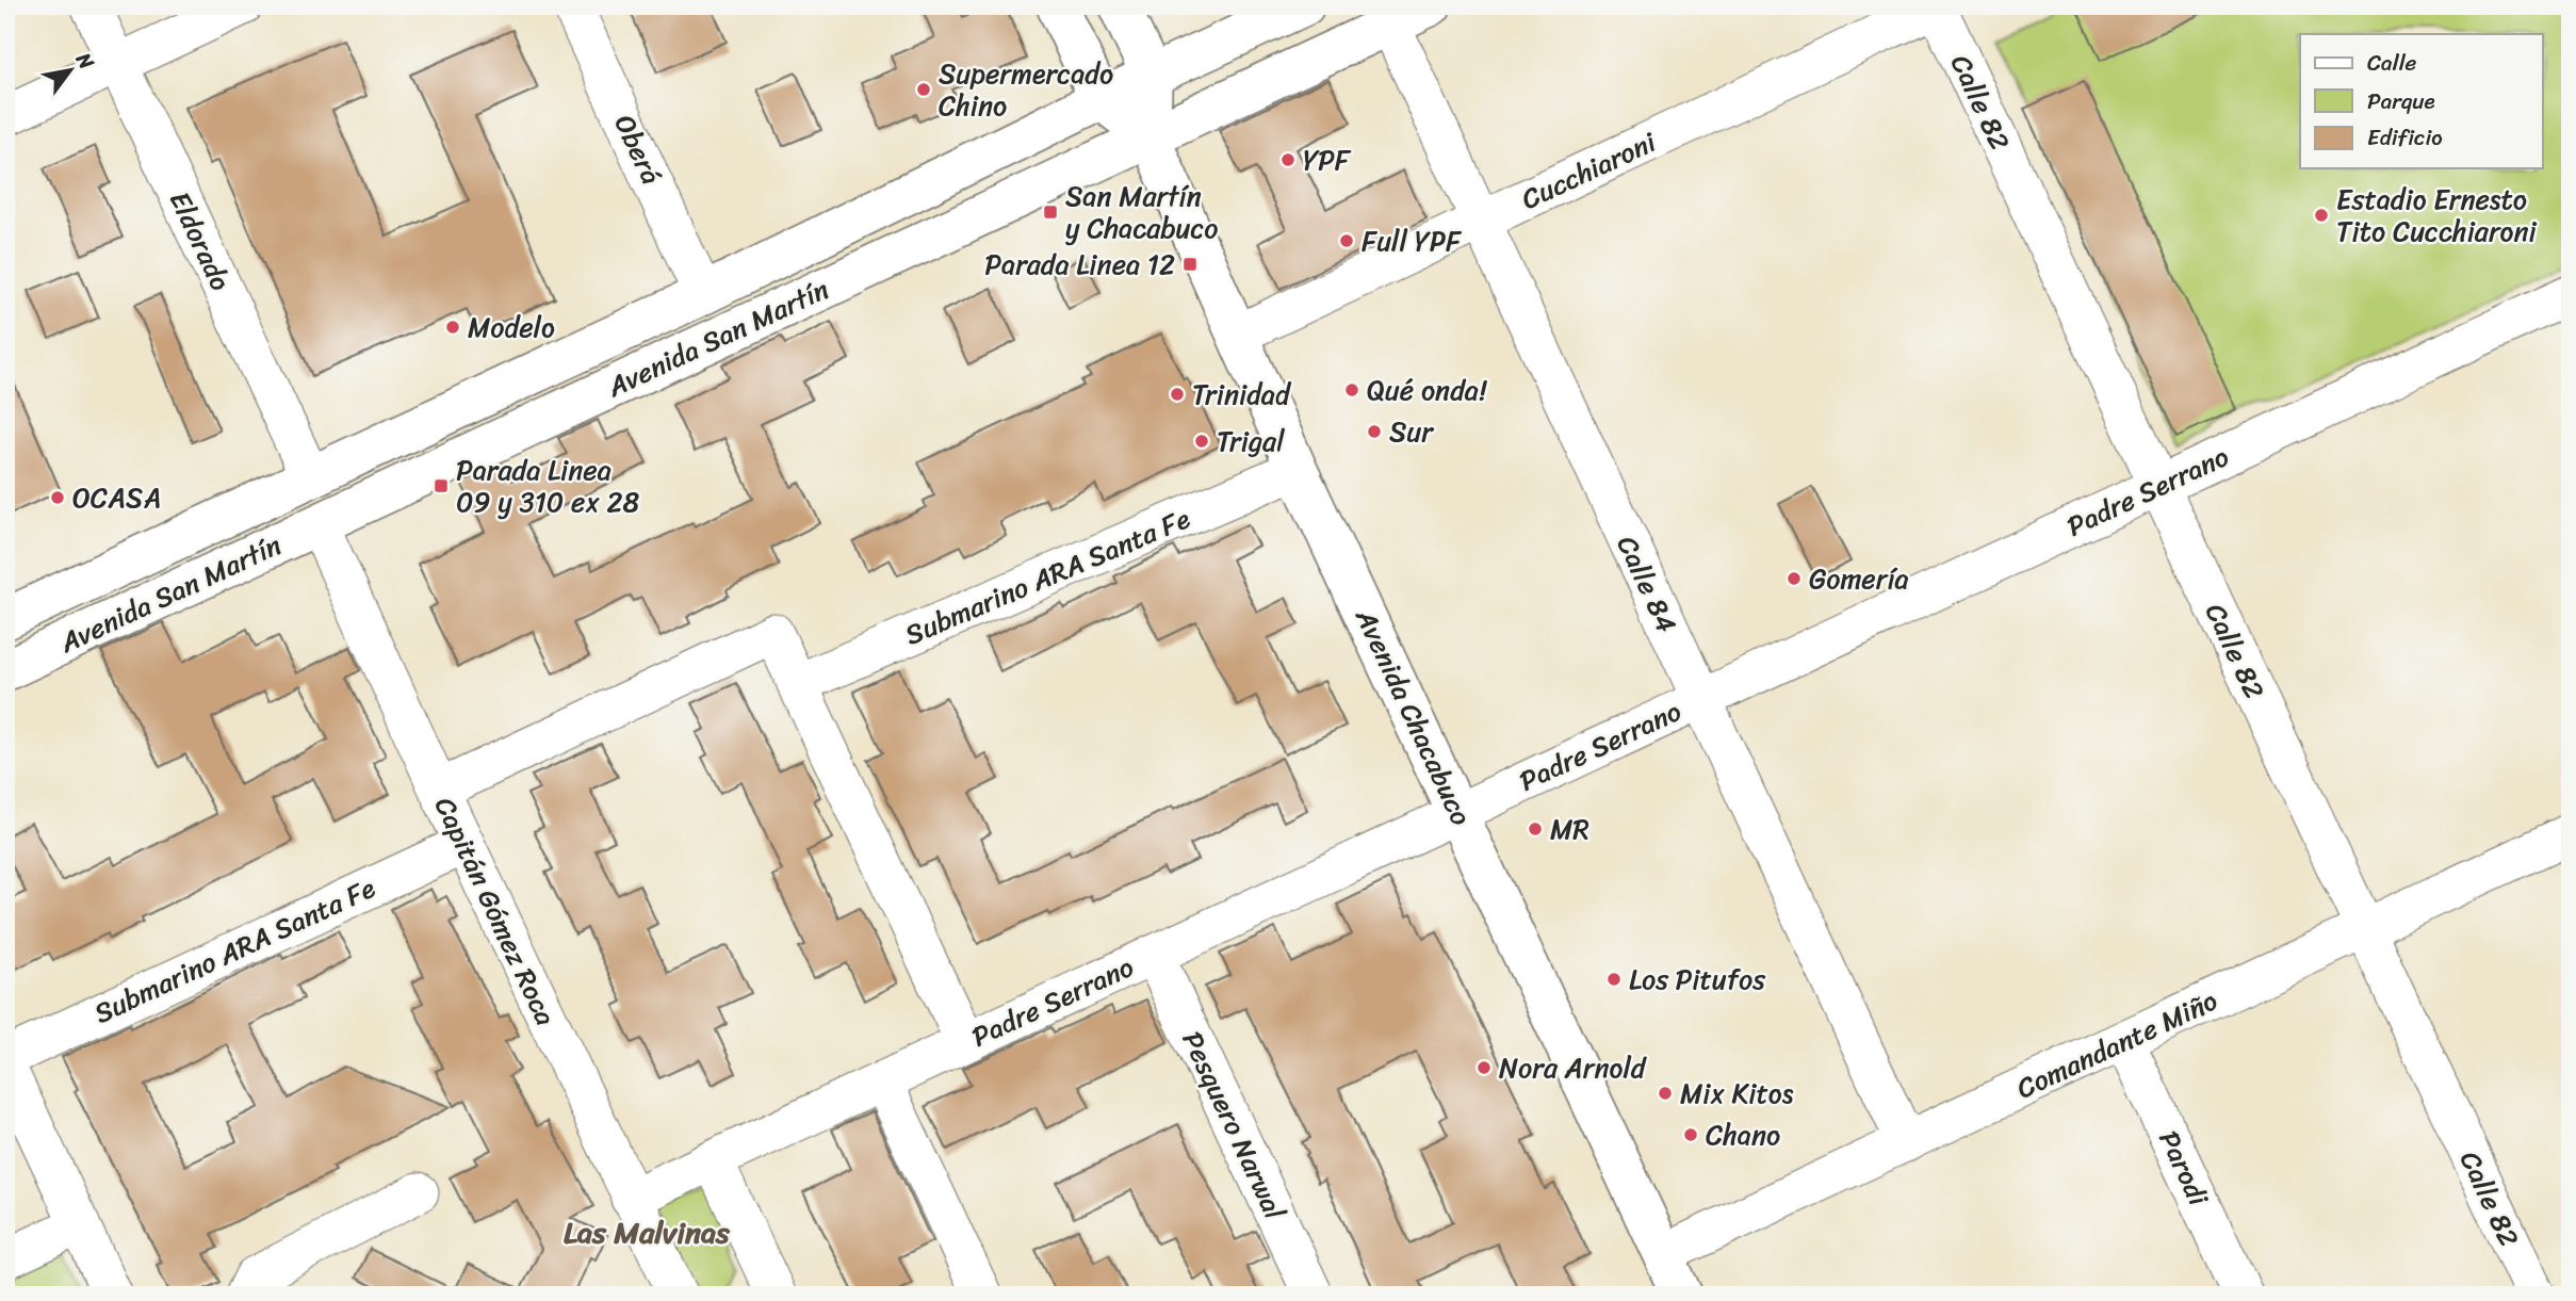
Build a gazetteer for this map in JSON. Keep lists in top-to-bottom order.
{
  "streets": {
    "main road": ["Avenida San Martín", "Avenida Chacabuco"],
    "street": [
      "Calle 82",
      "Oberá",
      "Cucchiaroni",
      "Eldorado",
      "Padre Serrano",
      "Submarino ARA Santa Fe",
      "Calle 84",
      "Capitán Gómez Roca",
      "Comandante Miño",
      "Pesquero Narwal",
      "Parodi"
    ]
  },
  "crossings": [
    ["Calle 82", "Cucchiaroni"],
    ["Calle 82", "Padre Serrano"],
    ["Calle 82", "Comandante Miño"],
    ["Oberá", "Avenida San Martín"],
    ["Cucchiaroni", "Calle 84"],
    ["Cucchiaroni", "Avenida Chacabuco"],
    ["Eldorado", "Avenida San Martín"],
    ["Avenida San Martín", "Calle 84"],
    ["Avenida San Martín", "Avenida Chacabuco"],
    ["Avenida San Martín", "Capitán Gómez Roca"],
    ["Padre Serrano", "Calle 84"],
    ["Padre Serrano", "Avenida Chacabuco"],
    ["Padre Serrano", "Capitán Gómez Roca"],
    ["Padre Serrano", "Pesquero Narwal"],
    ["Submarino ARA Santa Fe", "Avenida Chacabuco"],
    ["Submarino ARA Santa Fe", "Capitán Gómez Roca"],
    ["Calle 84", "Comandante Miño"],
    ["Avenida Chacabuco", "Comandante Miño"],
    ["Comandante Miño", "Parodi"]
  ],
  "districts": ["Las Malvinas"],
  "places": {
    "other": [
      "Supermercado Chino",
      "YPF",
      "Estadio Ernesto Tito Cucchiaroni",
      "Full YPF",
      "Modelo",
      "Qué onda!",
      "Trinidad",
      "Sur",
      "Trigal",
      "OCASA",
      "Gomería",
      "MR",
      "Los Pitufos",
      "Nora Arnold",
      "Mix Kitos",
      "Chano"
    ],
    "transit": ["San Martín y Chacabuco", "Parada Linea 12", "Parada Linea 09 y 310 ex 28"]
  },
  "legend": ["Calle", "Parque", "Edificio"],
  "north": "top right"
}
